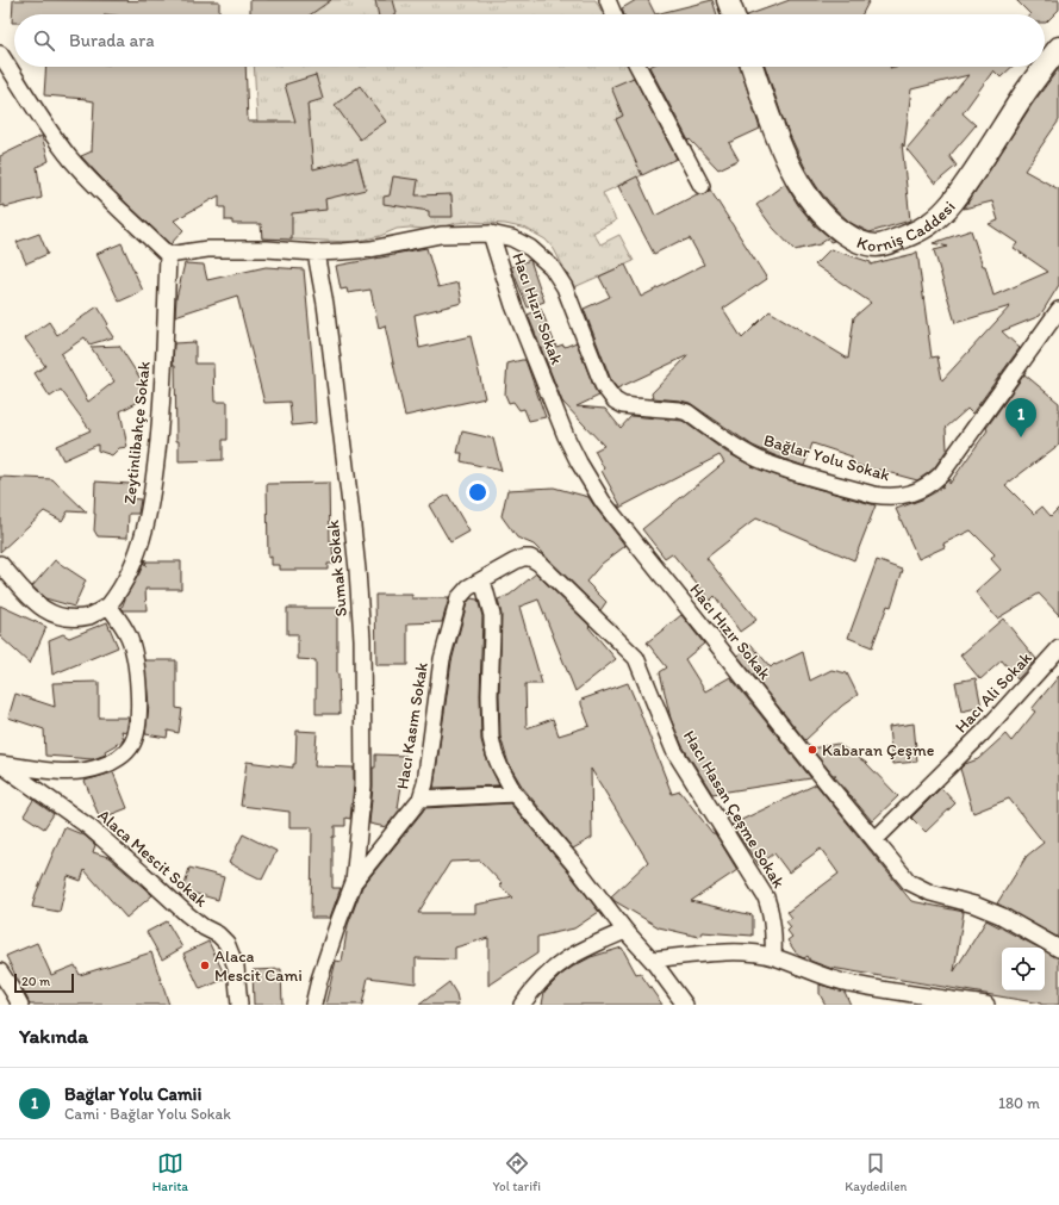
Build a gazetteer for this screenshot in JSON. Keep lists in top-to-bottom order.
{
  "streets": {
    "main road": ["Korniş Caddesi"],
    "street": [
      "Hacı Hızır Sokak",
      "Zeytinlibahçe Sokak",
      "Bağlar Yolu Sokak",
      "Sumak Sokak",
      "Hacı Ali Sokak",
      "Hacı Kasım Sokak",
      "Hacı Hasan Çeşme Sokak",
      "Alaca Mescit Sokak"
    ]
  },
  "crossings": [
    ["Hacı Hızır Sokak", "Bağlar Yolu Sokak"],
    ["Hacı Hızır Sokak", "Hacı Ali Sokak"],
    ["Zeytinlibahçe Sokak", "Bağlar Yolu Sokak"],
    ["Bağlar Yolu Sokak", "Sumak Sokak"],
    ["Sumak Sokak", "Hacı Kasım Sokak"],
    ["Hacı Kasım Sokak", "Hacı Hasan Çeşme Sokak"]
  ],
  "places": ["Kabaran Çeşme", "Alaca Mescit Cami"],
  "scale_bar": "20 m",
  "page": {
    "search": "Burada ara",
    "pins": "1",
    "scale": "20 m",
    "heading": "Yakında",
    "list": [
      {
        "mark": "1",
        "name": "Bağlar Yolu Camii",
        "note": "Cami · Bağlar Yolu Sokak",
        "value": "180 m"
      }
    ],
    "nav": ["Harita", "Yol tarifi", "Kaydedilen"]
  }
}
